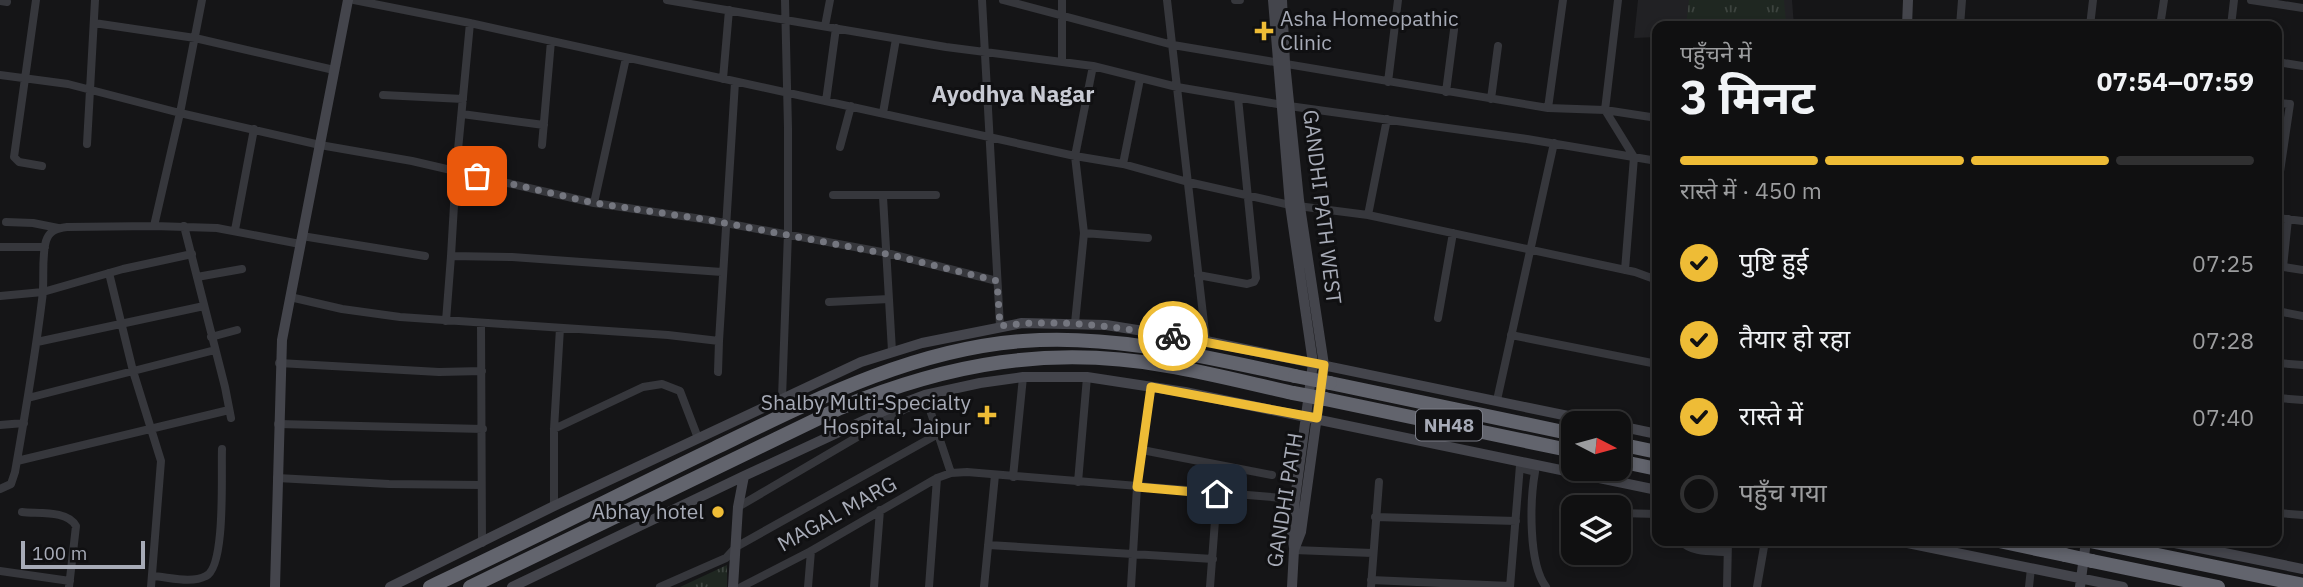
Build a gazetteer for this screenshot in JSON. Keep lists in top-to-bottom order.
{
  "streets": {
    "highway": ["NH48"],
    "street": ["GANDHI PATH WEST", "GANDHI PATH", "MAGAL MARG"]
  },
  "districts": ["Ayodhya Nagar"],
  "places": {
    "health": ["Asha Homeopathic Clinic", "Shalby Multi-Specialty Hospital, Jaipur"],
    "other": ["Abhay hotel"]
  },
  "scale_bar": "100 m",
  "north": "right",
  "page": {
    "heading": ["3 मिनट", "पहुँचने में", "07:54–07:59"],
    "bar": "रास्ते में · 450 m",
    "list": [
      ["पुष्टि हुई", "07:25"],
      ["तैयार हो रहा", "07:28"],
      ["रास्ते में", "07:40"],
      "पहुँच गया"
    ],
    "scale": "100 m"
  }
}
